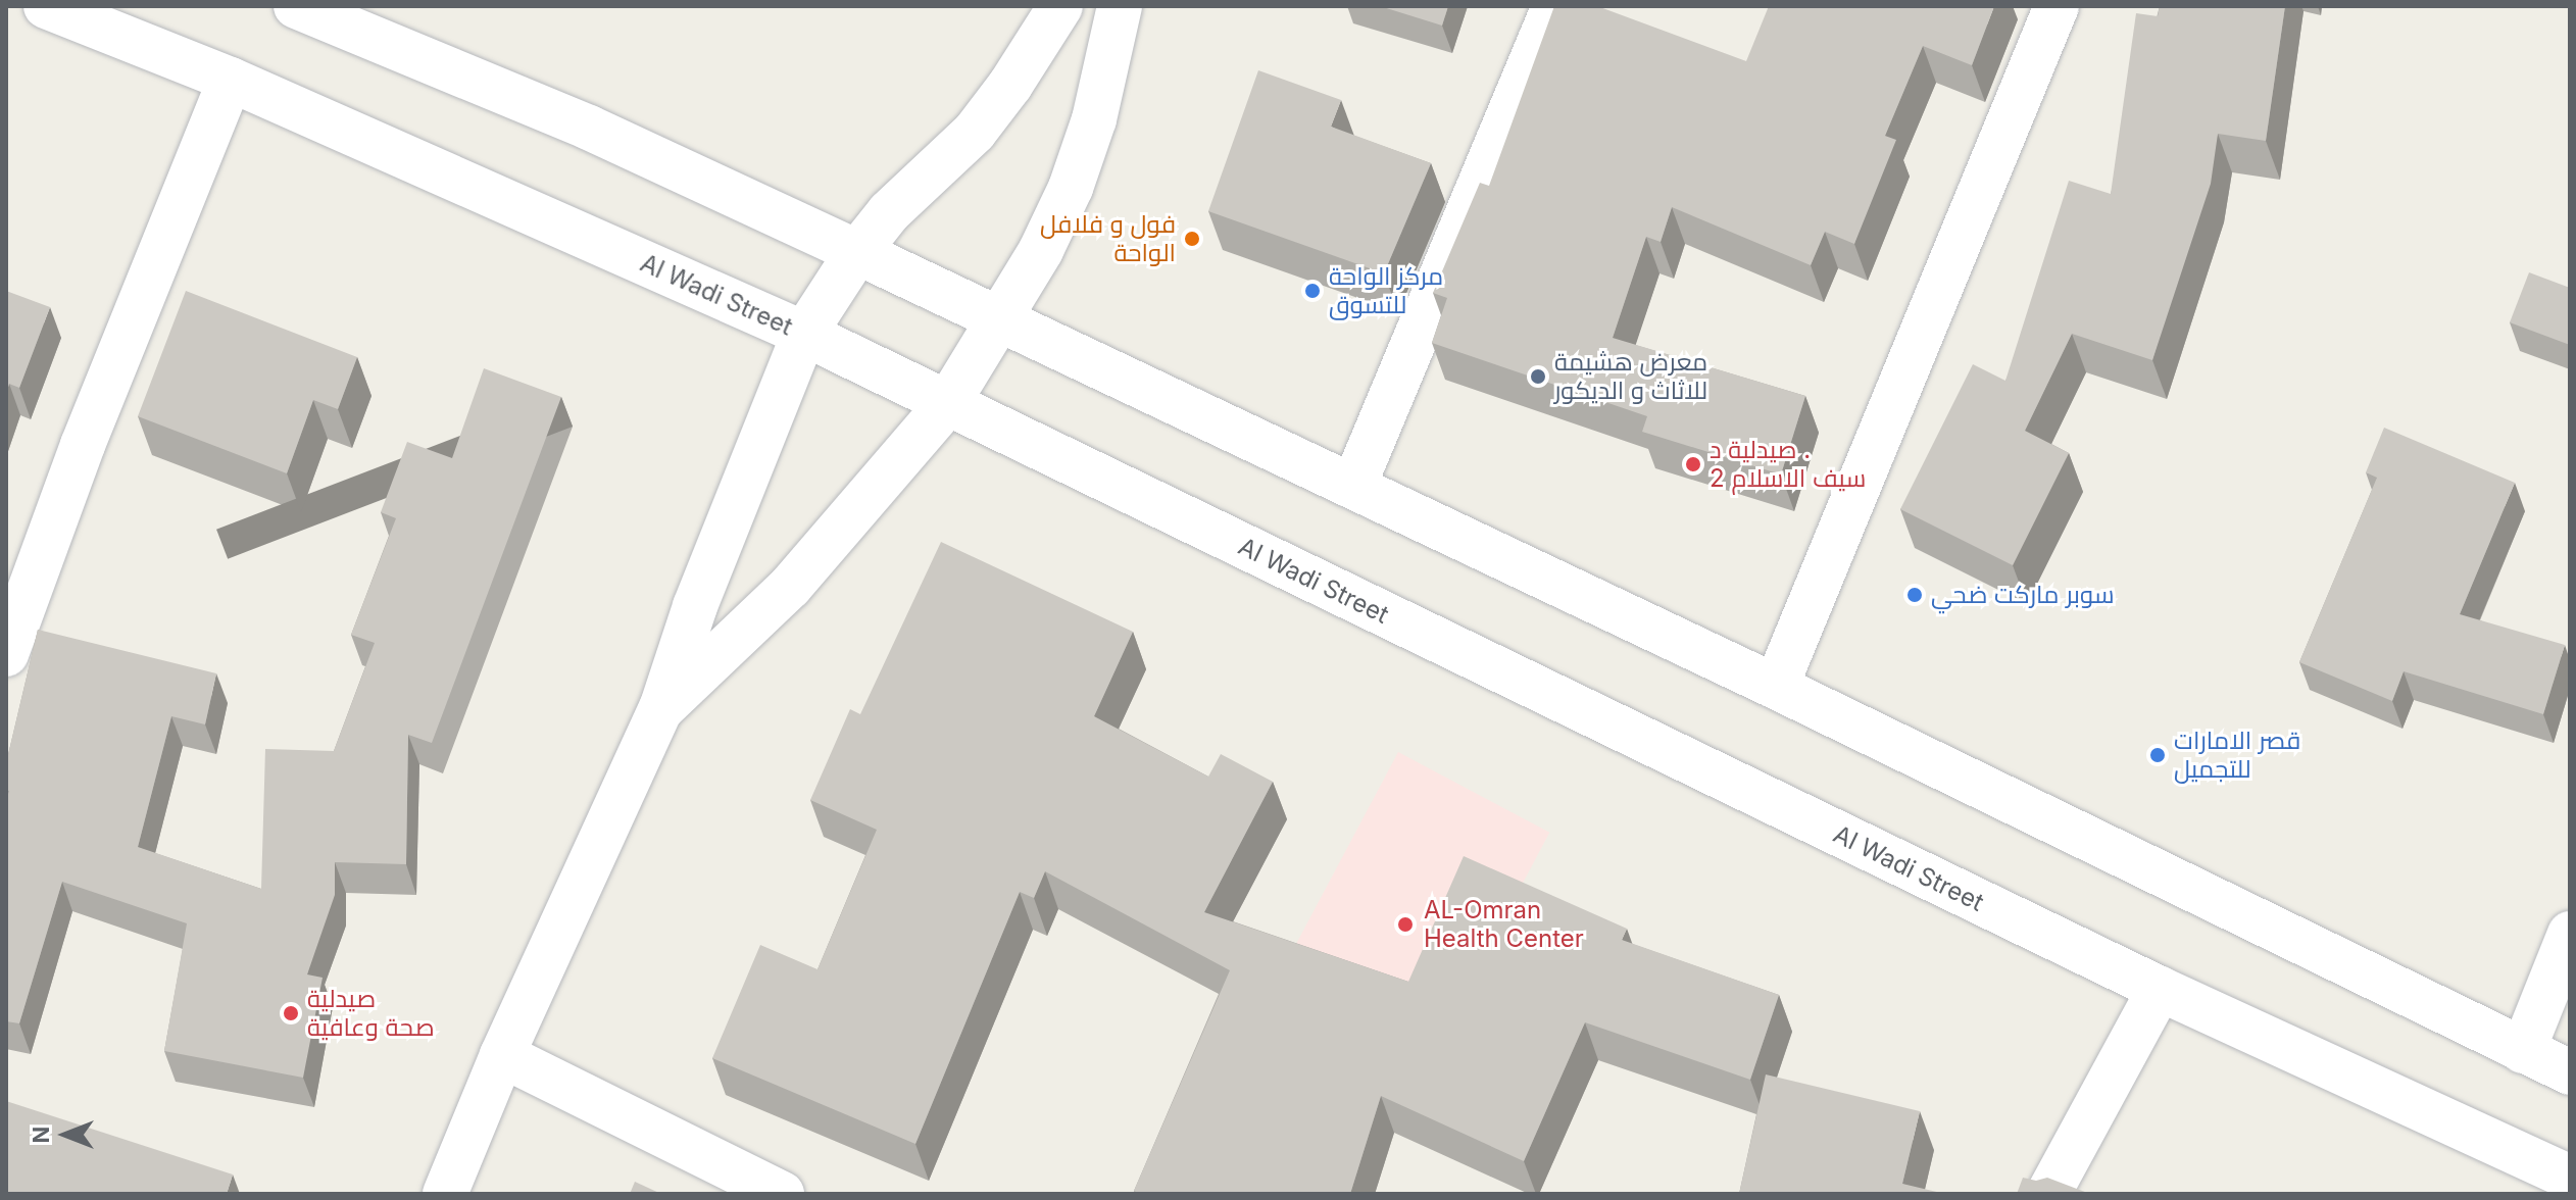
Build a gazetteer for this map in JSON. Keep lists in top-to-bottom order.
{
  "streets": {
    "main road": ["Al Wadi Street"]
  },
  "places": [
    "فول و فلافل الواحة",
    "مركز الواحة للتسوق",
    "معرض هشيمة للاثاث و الديكور",
    "صيدلية د . سيف الاسلام 2",
    "سوبر ماركت ضحي",
    "قصر الامارات للتجميل",
    "AL-Omran Health Center",
    "صيدلية صحة وعافية"
  ],
  "north": "left"
}
